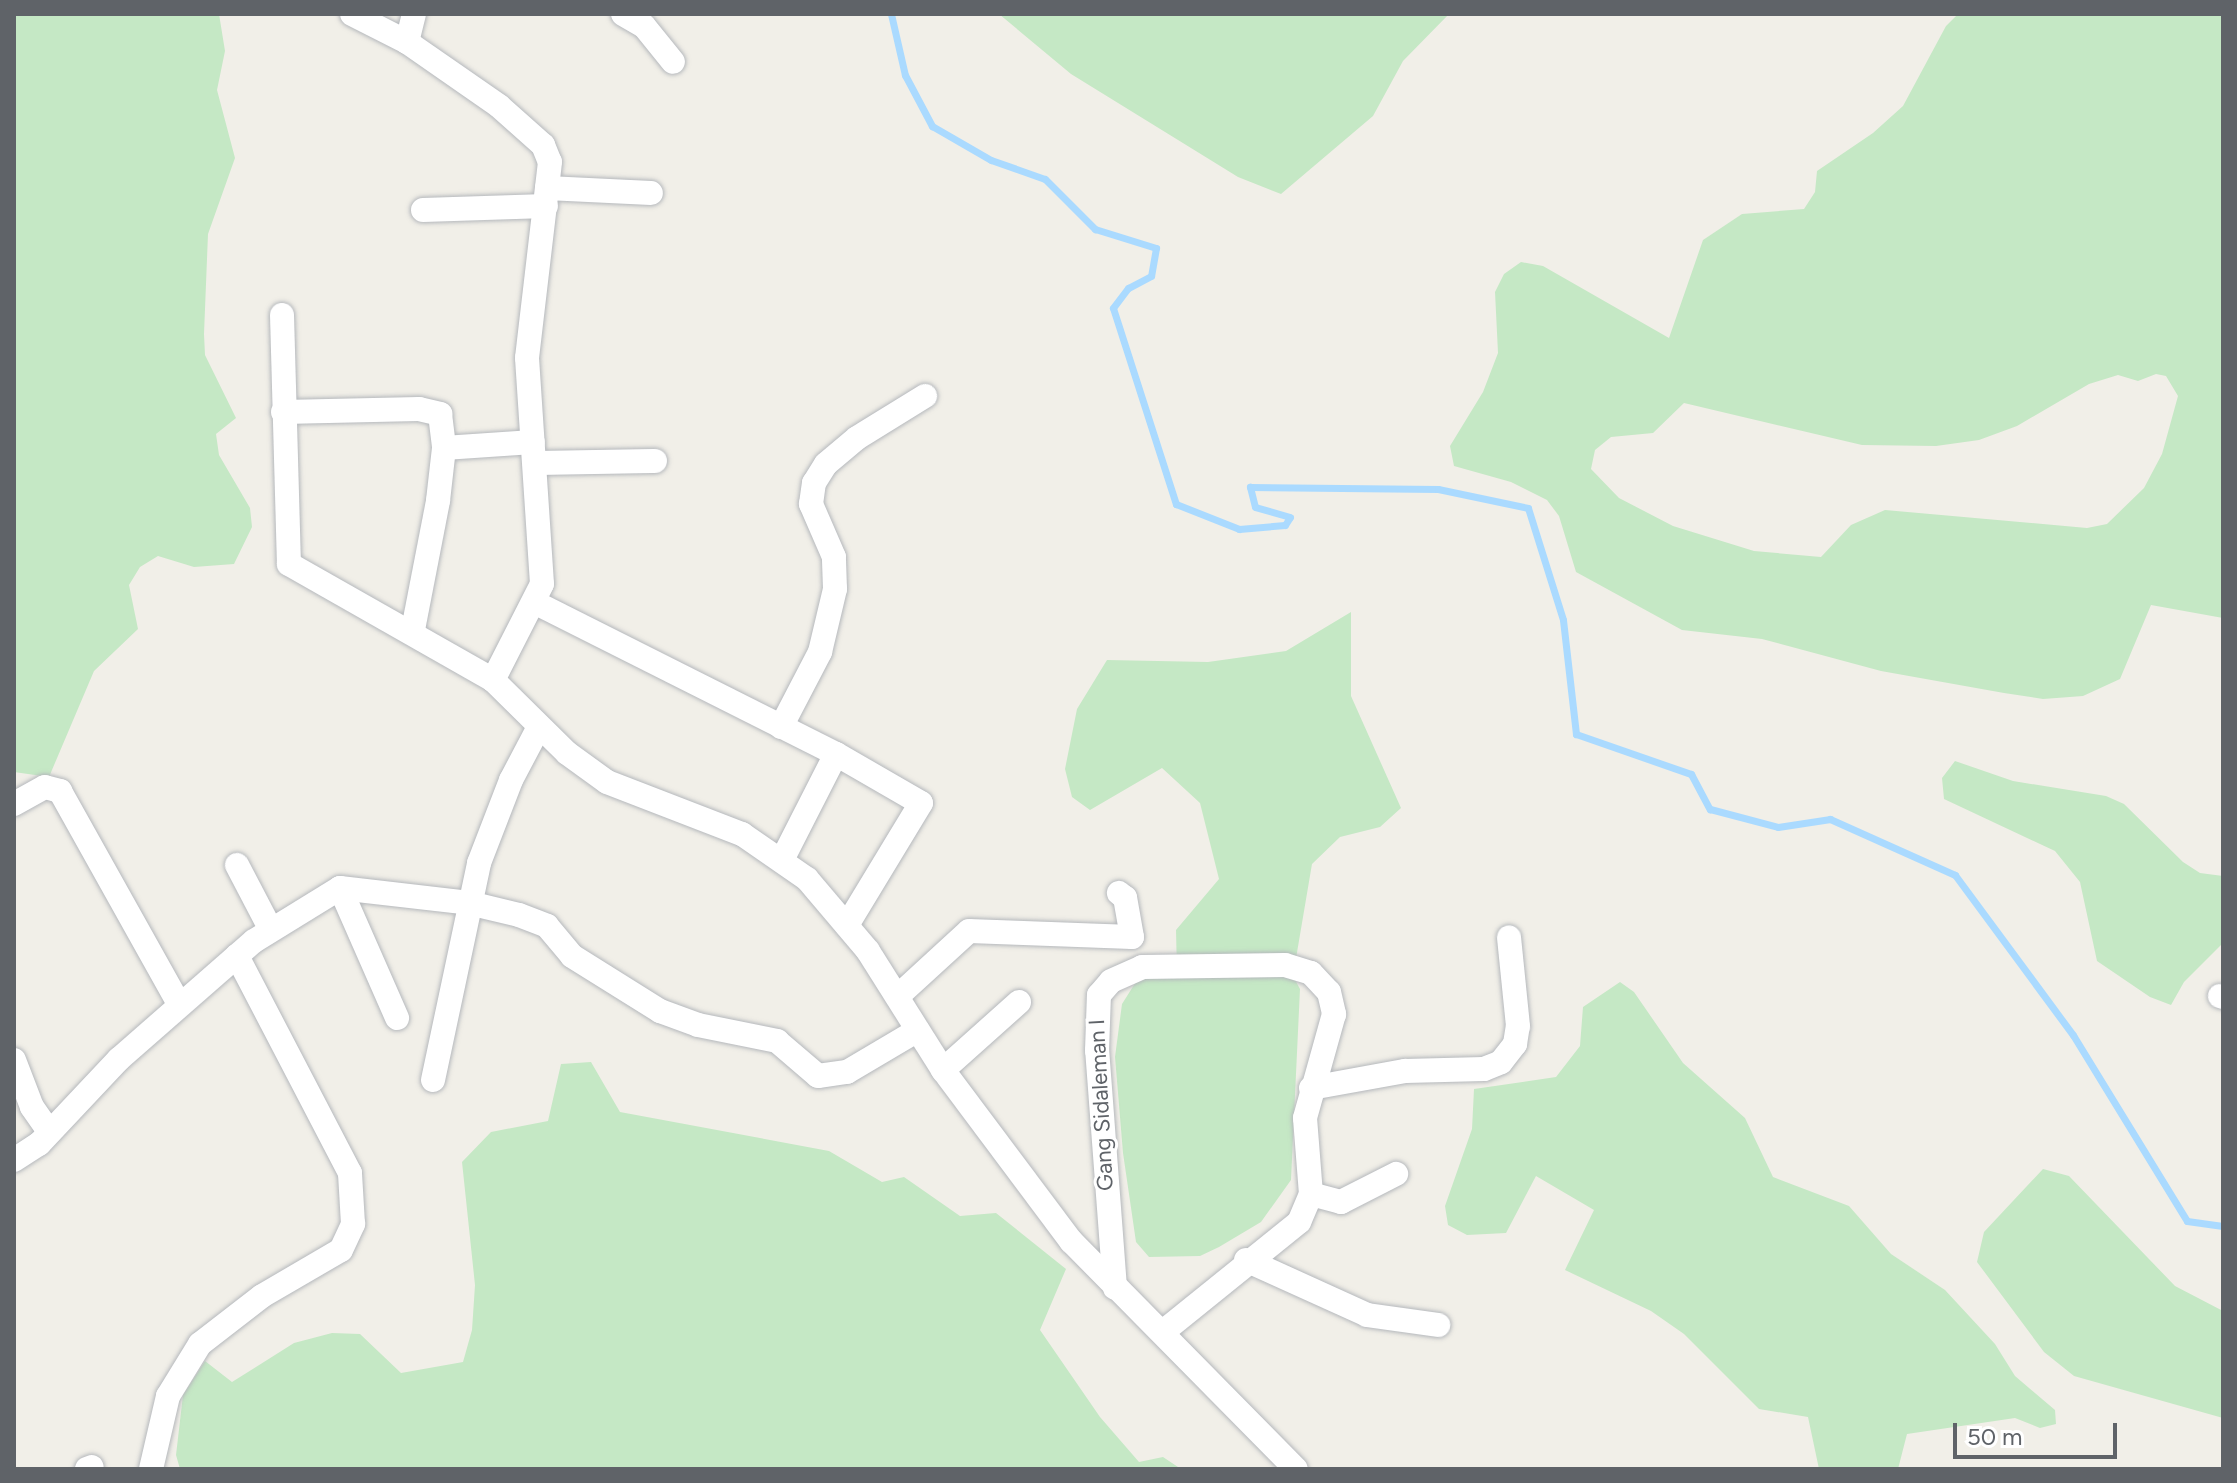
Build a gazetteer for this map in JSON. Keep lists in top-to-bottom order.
{
  "streets": {
    "street": ["Gang Sidaleman I"]
  },
  "scale_bar": "50 m"
}
